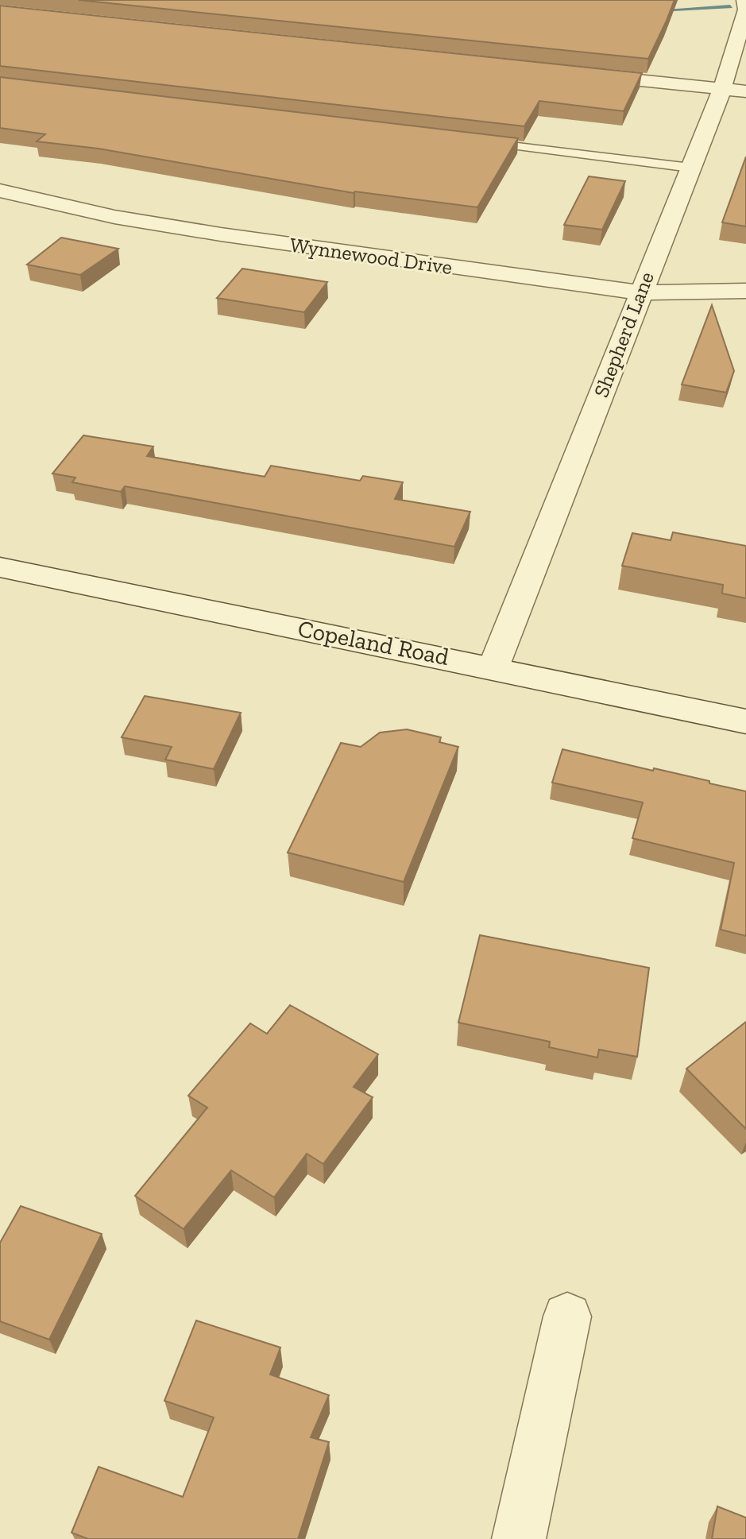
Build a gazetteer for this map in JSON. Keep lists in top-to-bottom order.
{
  "streets": {
    "street": ["Wynnewood Drive", "Shepherd Lane", "Copeland Road"]
  },
  "crossings": [
    ["Wynnewood Drive", "Shepherd Lane"],
    ["Shepherd Lane", "Copeland Road"]
  ]
}
